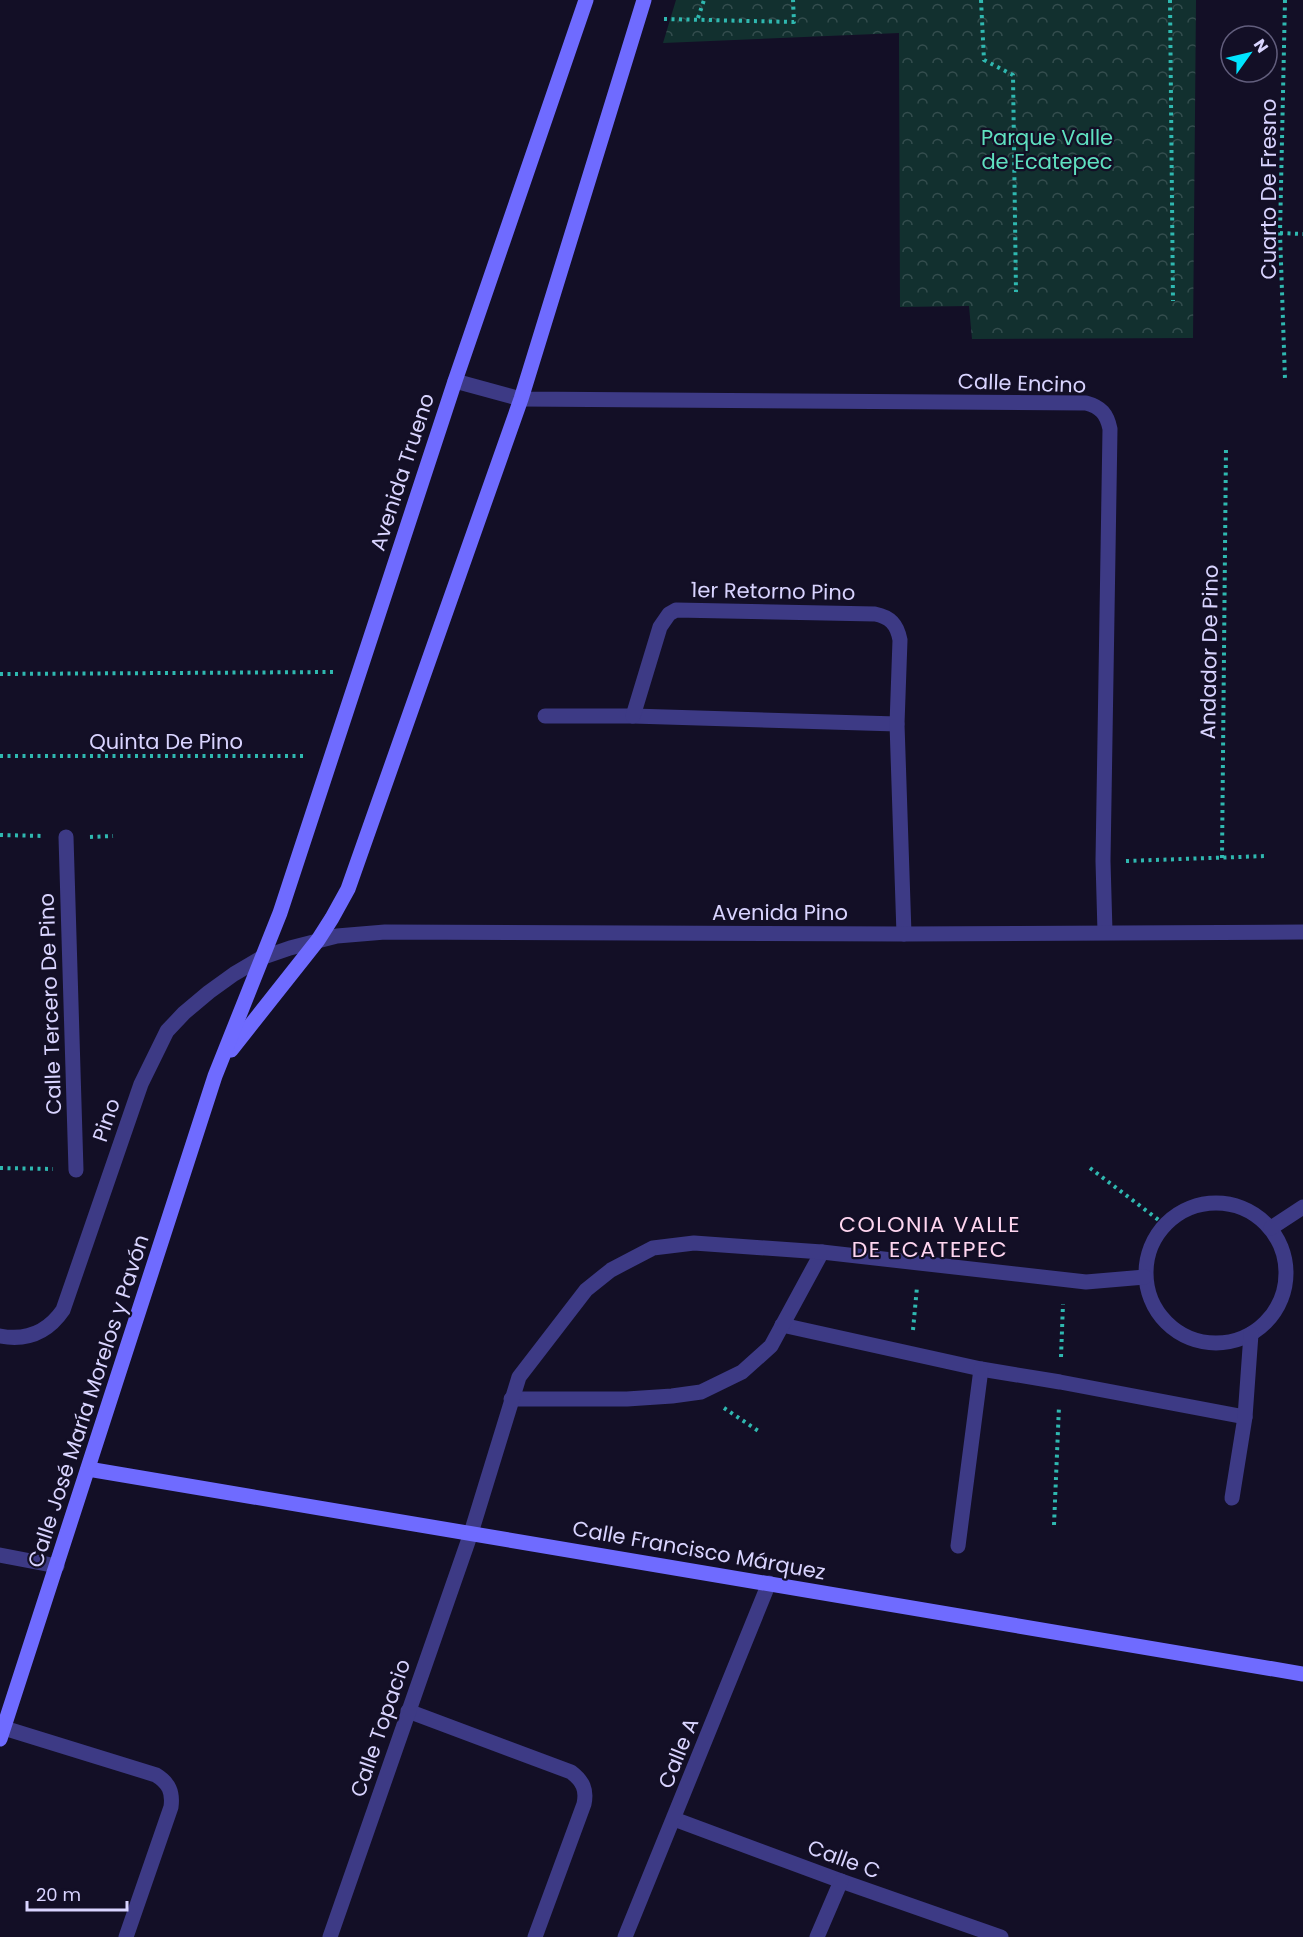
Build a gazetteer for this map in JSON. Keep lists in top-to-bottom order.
{
  "streets": {
    "street": [
      "Calle Encino",
      "Avenida Trueno",
      "1er Retorno Pino",
      "Avenida Pino",
      "Calle Tercero De Pino",
      "Pino",
      "Calle José María Morelos y Pavón",
      "Calle Francisco Márquez",
      "Calle Topacio",
      "Calle A",
      "Calle C"
    ],
    "path": ["Cuarto De Fresno", "Andador De Pino", "Quinta De Pino"]
  },
  "crossings": [
    ["Calle Encino", "Avenida Trueno"],
    ["Calle Encino", "Avenida Pino"],
    ["Avenida Trueno", "Quinta De Pino"],
    ["Avenida Trueno", "Avenida Pino"],
    ["Avenida Trueno", "Pino"],
    ["Avenida Trueno", "Calle José María Morelos y Pavón"],
    ["1er Retorno Pino", "Avenida Pino"],
    ["Avenida Pino", "Pino"],
    ["Avenida Pino", "Calle José María Morelos y Pavón"],
    ["Pino", "Calle José María Morelos y Pavón"],
    ["Calle José María Morelos y Pavón", "Calle Francisco Márquez"],
    ["Calle Francisco Márquez", "Calle Topacio"],
    ["Calle Francisco Márquez", "Calle A"],
    ["Calle A", "Calle C"]
  ],
  "districts": ["COLONIA VALLE DE ECATEPEC"],
  "parks": ["Parque Valle de Ecatepec"],
  "scale_bar": "20 m",
  "north": "top right"
}
